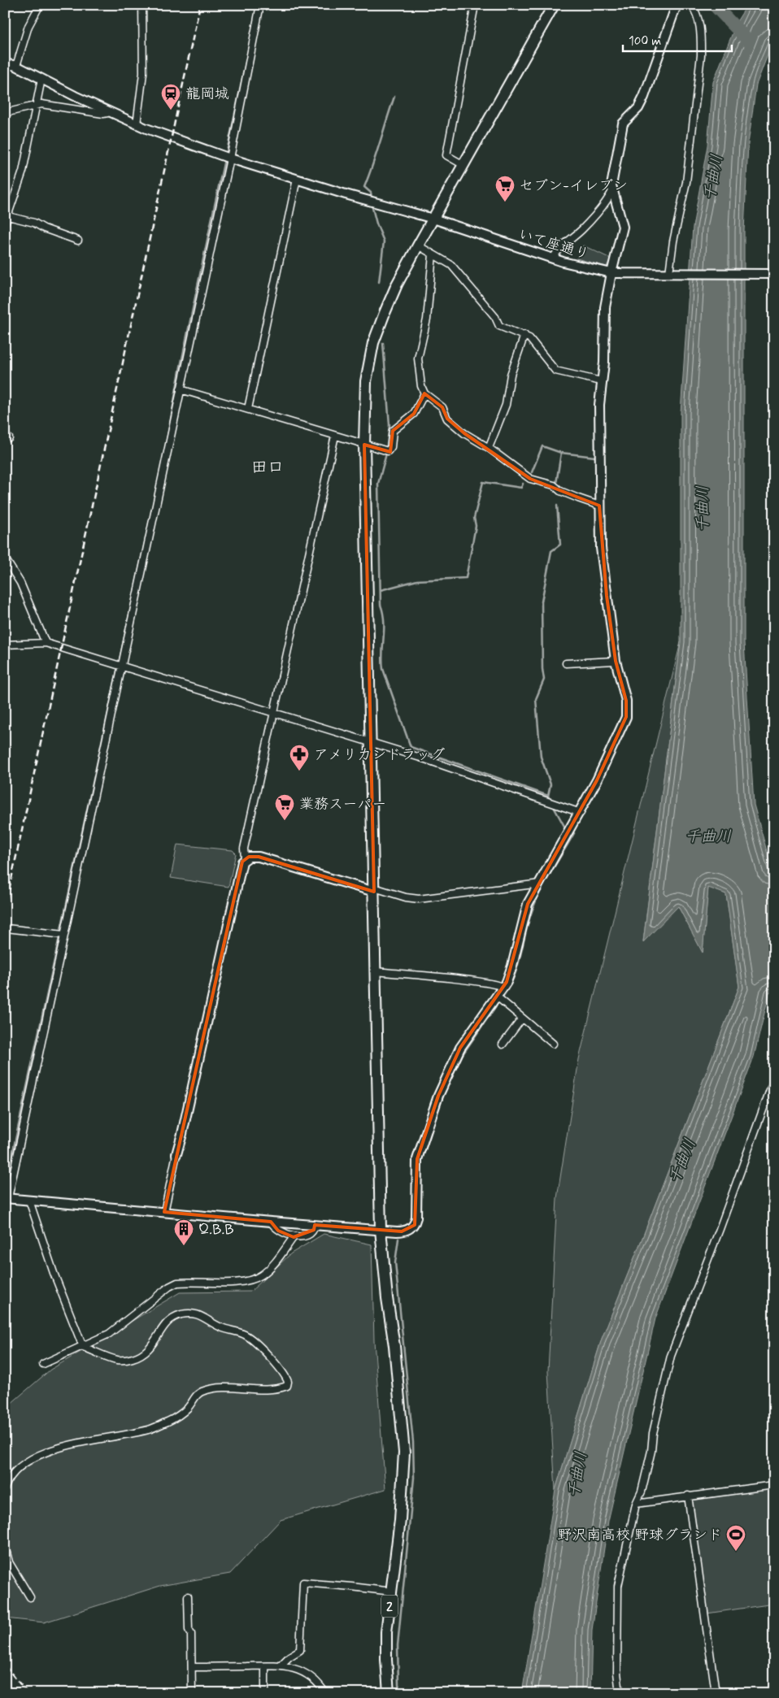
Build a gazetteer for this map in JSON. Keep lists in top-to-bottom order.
{
  "streets": {
    "main road": ["2"],
    "street": ["いて座通り"]
  },
  "crossings": [
    ["いて座通り", "2"]
  ],
  "districts": ["田口"],
  "water": ["千曲川"],
  "places": {
    "station": ["龍岡城"],
    "supermarket": ["セブン-イレブン", "業務スーパー"],
    "pharmacy": ["アメリカンドラッグ"],
    "building": ["Q.B.B"],
    "sports": ["野沢南高校 野球グランド"]
  },
  "scale_bar": "100 m"
}
